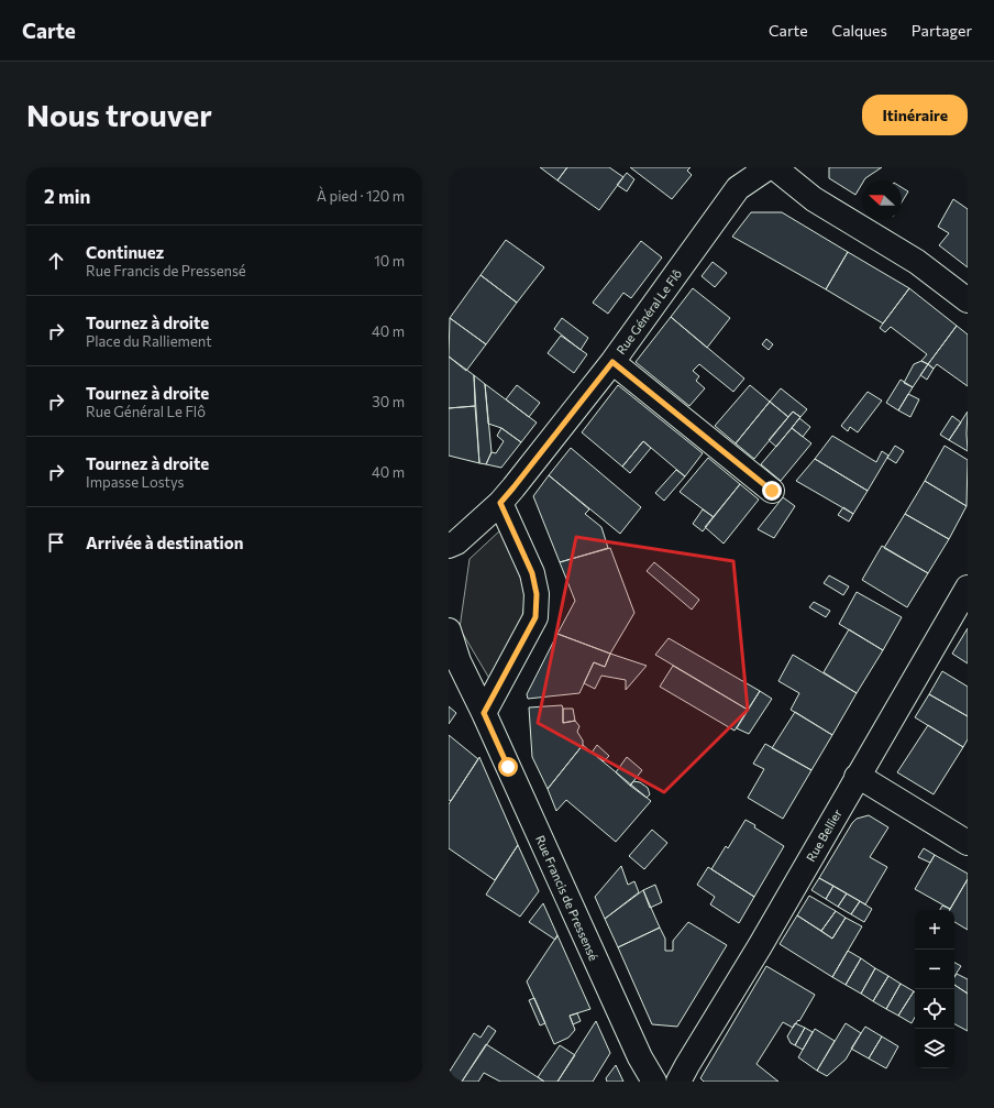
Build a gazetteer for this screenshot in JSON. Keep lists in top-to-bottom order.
{
  "streets": {
    "street": ["Rue Général Le Flô", "Rue Bellier", "Rue Francis de Pressensé"]
  },
  "north": "left",
  "page": {
    "header": "Carte",
    "nav": ["Carte", "Calques", "Partager"],
    "buttons": "Itinéraire",
    "title": "Nous trouver",
    "heading": ["2 min", "À pied · 120 m"],
    "list": [
      ["Continuez", "Rue Francis de Pressensé", "10 m"],
      ["Tournez à droite", "Place du Ralliement", "40 m"],
      ["Tournez à droite", "Rue Général Le Flô", "30 m"],
      ["Tournez à droite", "Impasse Lostys", "40 m"],
      "Arrivée à destination"
    ],
    "map_buttons": ["+", "−"]
  }
}
